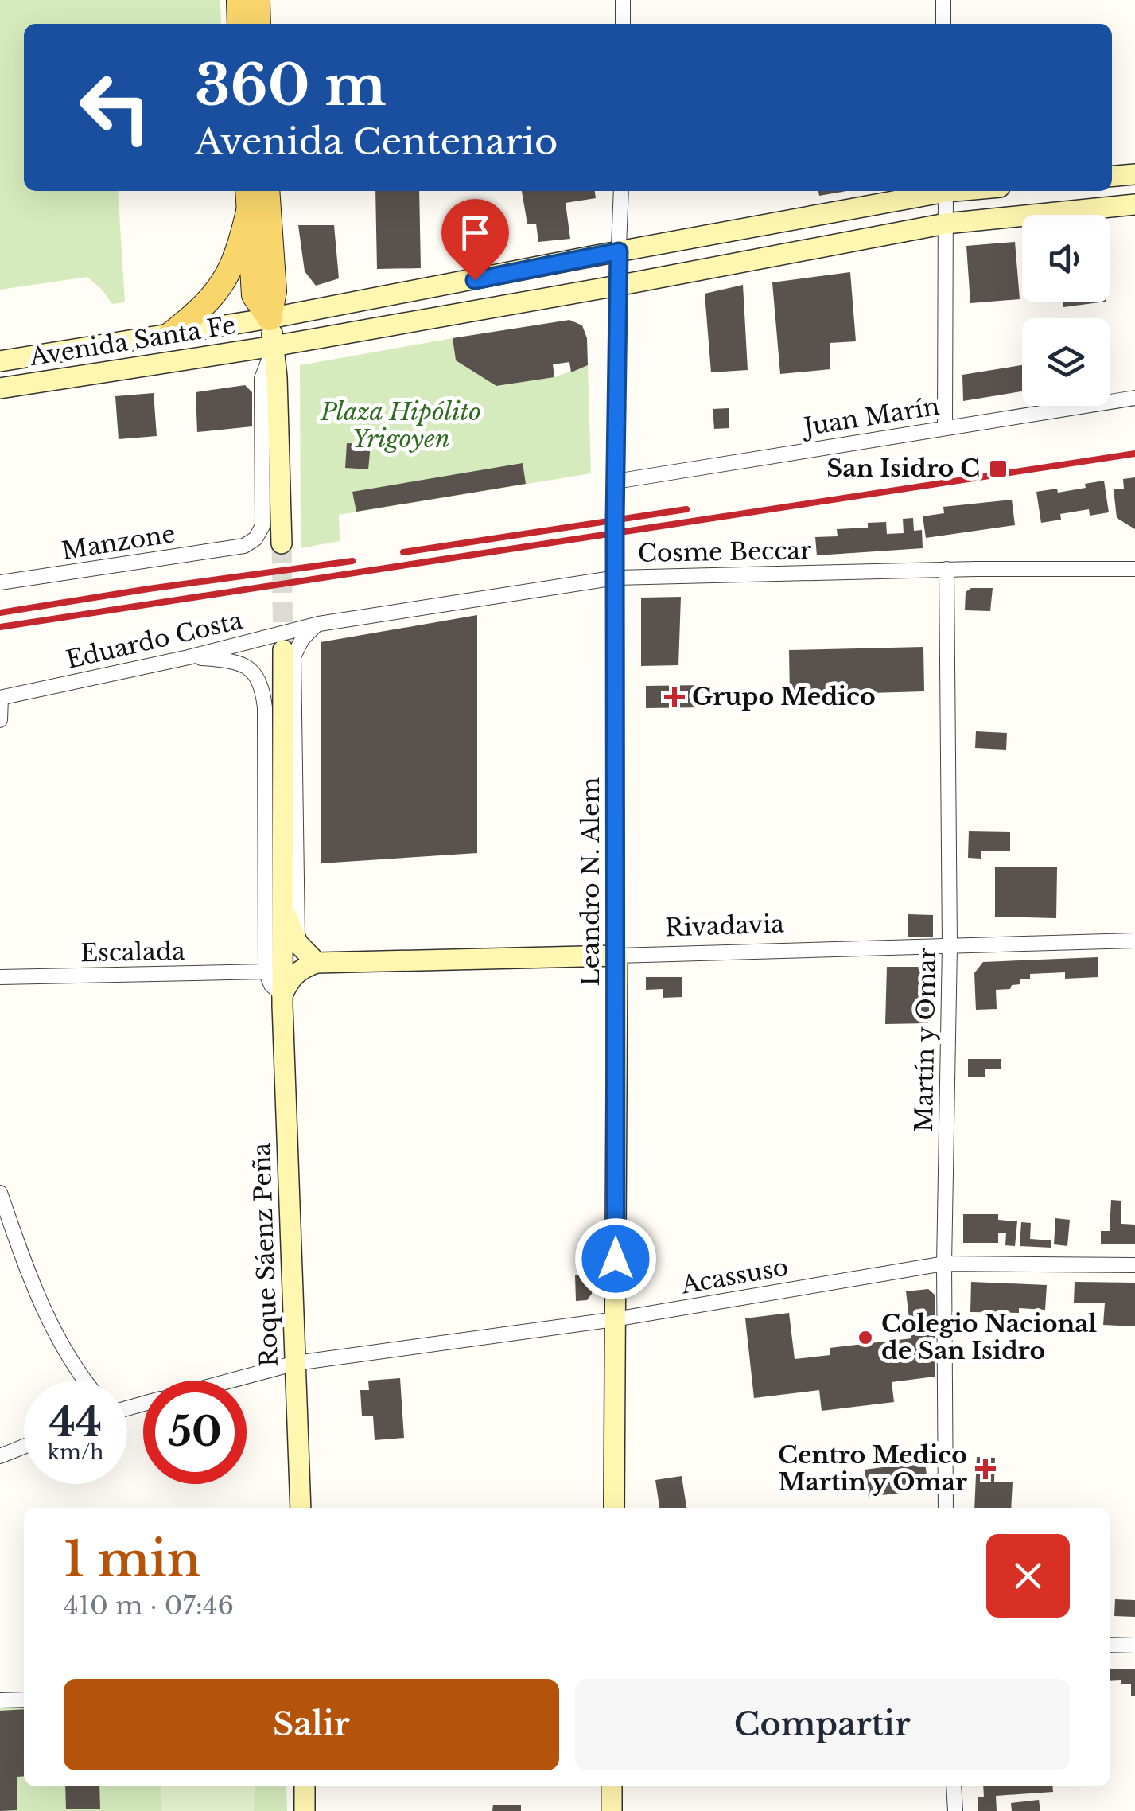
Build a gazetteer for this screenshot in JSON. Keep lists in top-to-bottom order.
{
  "streets": {
    "main road": [
      "Avenida Santa Fe",
      "Leandro N. Alem",
      "Rivadavia",
      "Roque Sáenz Peña"
    ],
    "street": [
      "Juan Marín",
      "Manzone",
      "Cosme Beccar",
      "Eduardo Costa",
      "Escalada",
      "Martín y Omar",
      "Acassuso"
    ]
  },
  "crossings": [
    ["Avenida Santa Fe", "Manzone"],
    ["Avenida Santa Fe", "Leandro N. Alem"],
    ["Juan Marín", "Leandro N. Alem"],
    ["Cosme Beccar", "Eduardo Costa"],
    ["Cosme Beccar", "Leandro N. Alem"],
    ["Cosme Beccar", "Martín y Omar"],
    ["Leandro N. Alem", "Rivadavia"],
    ["Leandro N. Alem", "Acassuso"],
    ["Rivadavia", "Martín y Omar"],
    ["Martín y Omar", "Acassuso"],
    ["Roque Sáenz Peña", "Acassuso"]
  ],
  "parks": ["Plaza Hipólito Yrigoyen"],
  "places": {
    "transit": ["San Isidro C"],
    "health": ["Grupo Medico", "Centro Medico Martin y Omar"],
    "other": ["Colegio Nacional de San Isidro"]
  },
  "page": {
    "turn": ["360 m", "Avenida Centenario"],
    "speed": "44 km/h",
    "limit": "50",
    "heading": ["1 min", "410 m · 07:46"],
    "buttons": ["Salir", "Compartir"]
  }
}
